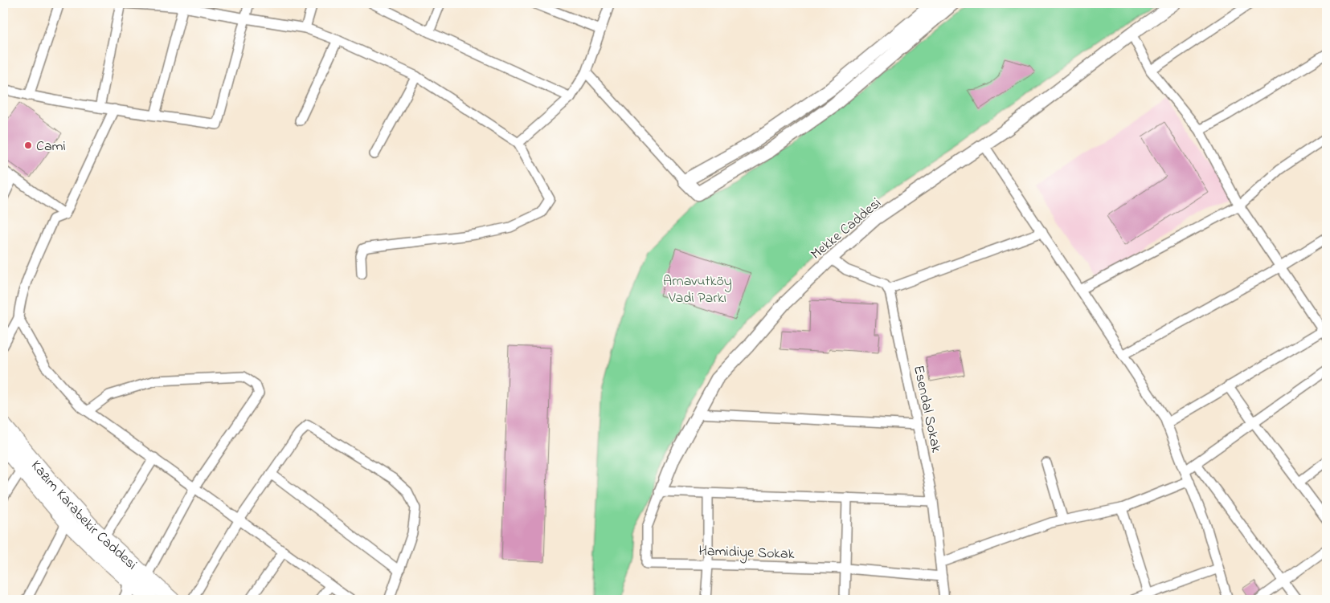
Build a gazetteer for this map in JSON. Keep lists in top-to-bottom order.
{
  "streets": {
    "main road": ["Kazım Karabekir Caddesi"],
    "street": ["Mekke Caddesi", "Esendal Sokak", "Hamidiye Sokak"]
  },
  "crossings": [
    ["Mekke Caddesi", "Hamidiye Sokak"],
    ["Esendal Sokak", "Hamidiye Sokak"]
  ],
  "parks": ["Arnavutköy Vadi Parkı"],
  "places": ["Cami"]
}
